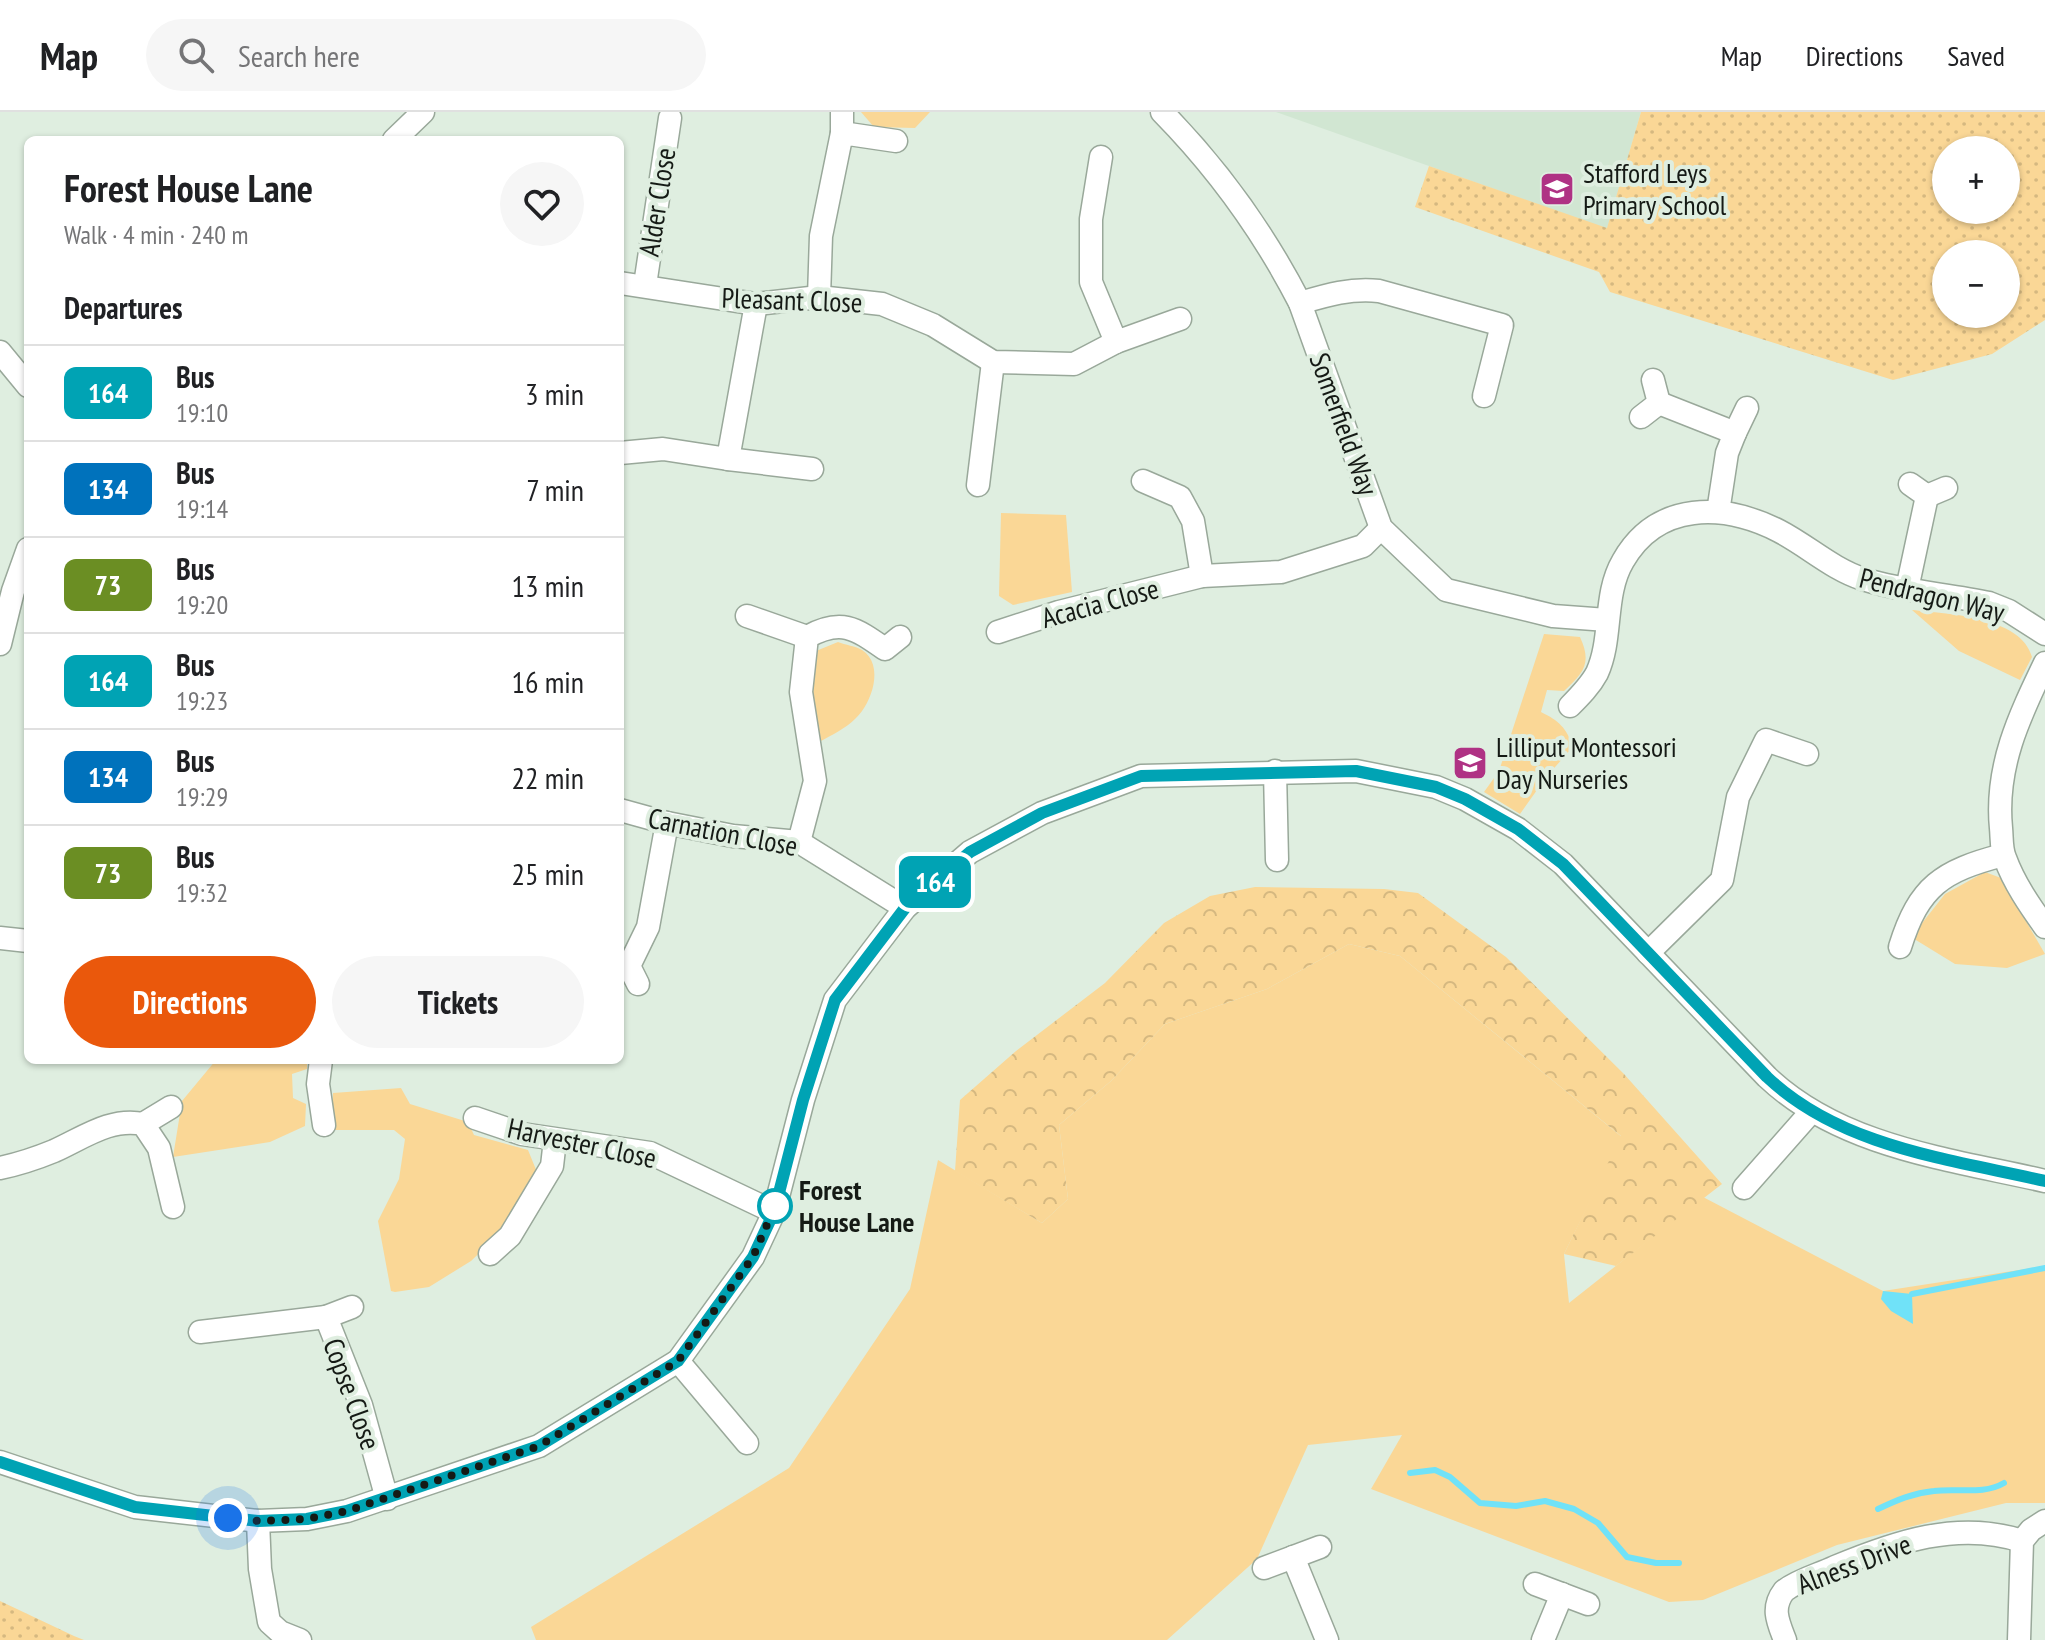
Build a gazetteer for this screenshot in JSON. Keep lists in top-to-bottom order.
{
  "streets": {
    "street": [
      "Alder Close",
      "Pleasant Close",
      "Somerfield Way",
      "Pendragon Way",
      "Acacia Close",
      "Carnation Close",
      "Harvester Close",
      "Copse Close",
      "Alness Drive"
    ]
  },
  "crossings": [
    ["Alder Close", "Pleasant Close"],
    ["Somerfield Way", "Pendragon Way"],
    ["Somerfield Way", "Acacia Close"]
  ],
  "places": {
    "school or university": ["Stafford Leys Primary School", "Lilliput Montessori Day Nurseries"],
    "other": ["Forest House Lane"]
  },
  "lines": ["bus line 164"],
  "page": {
    "header": "Map",
    "search": "Search here",
    "nav": ["Map", "Directions", "Saved"],
    "on_map": "164",
    "map_buttons": ["+", "−"],
    "heading": [
      ["Forest House Lane", "Walk · 4 min · 240 m"],
      "Departures"
    ],
    "list": [
      {
        "mark": "164",
        "name": "Bus",
        "note": "19:10",
        "value": "3 min"
      },
      {
        "mark": "134",
        "name": "Bus",
        "note": "19:14",
        "value": "7 min"
      },
      {
        "mark": "73",
        "name": "Bus",
        "note": "19:20",
        "value": "13 min"
      },
      {
        "mark": "164",
        "name": "Bus",
        "note": "19:23",
        "value": "16 min"
      },
      {
        "mark": "134",
        "name": "Bus",
        "note": "19:29",
        "value": "22 min"
      },
      {
        "mark": "73",
        "name": "Bus",
        "note": "19:32",
        "value": "25 min"
      }
    ],
    "buttons": ["Directions", "Tickets"]
  }
}
